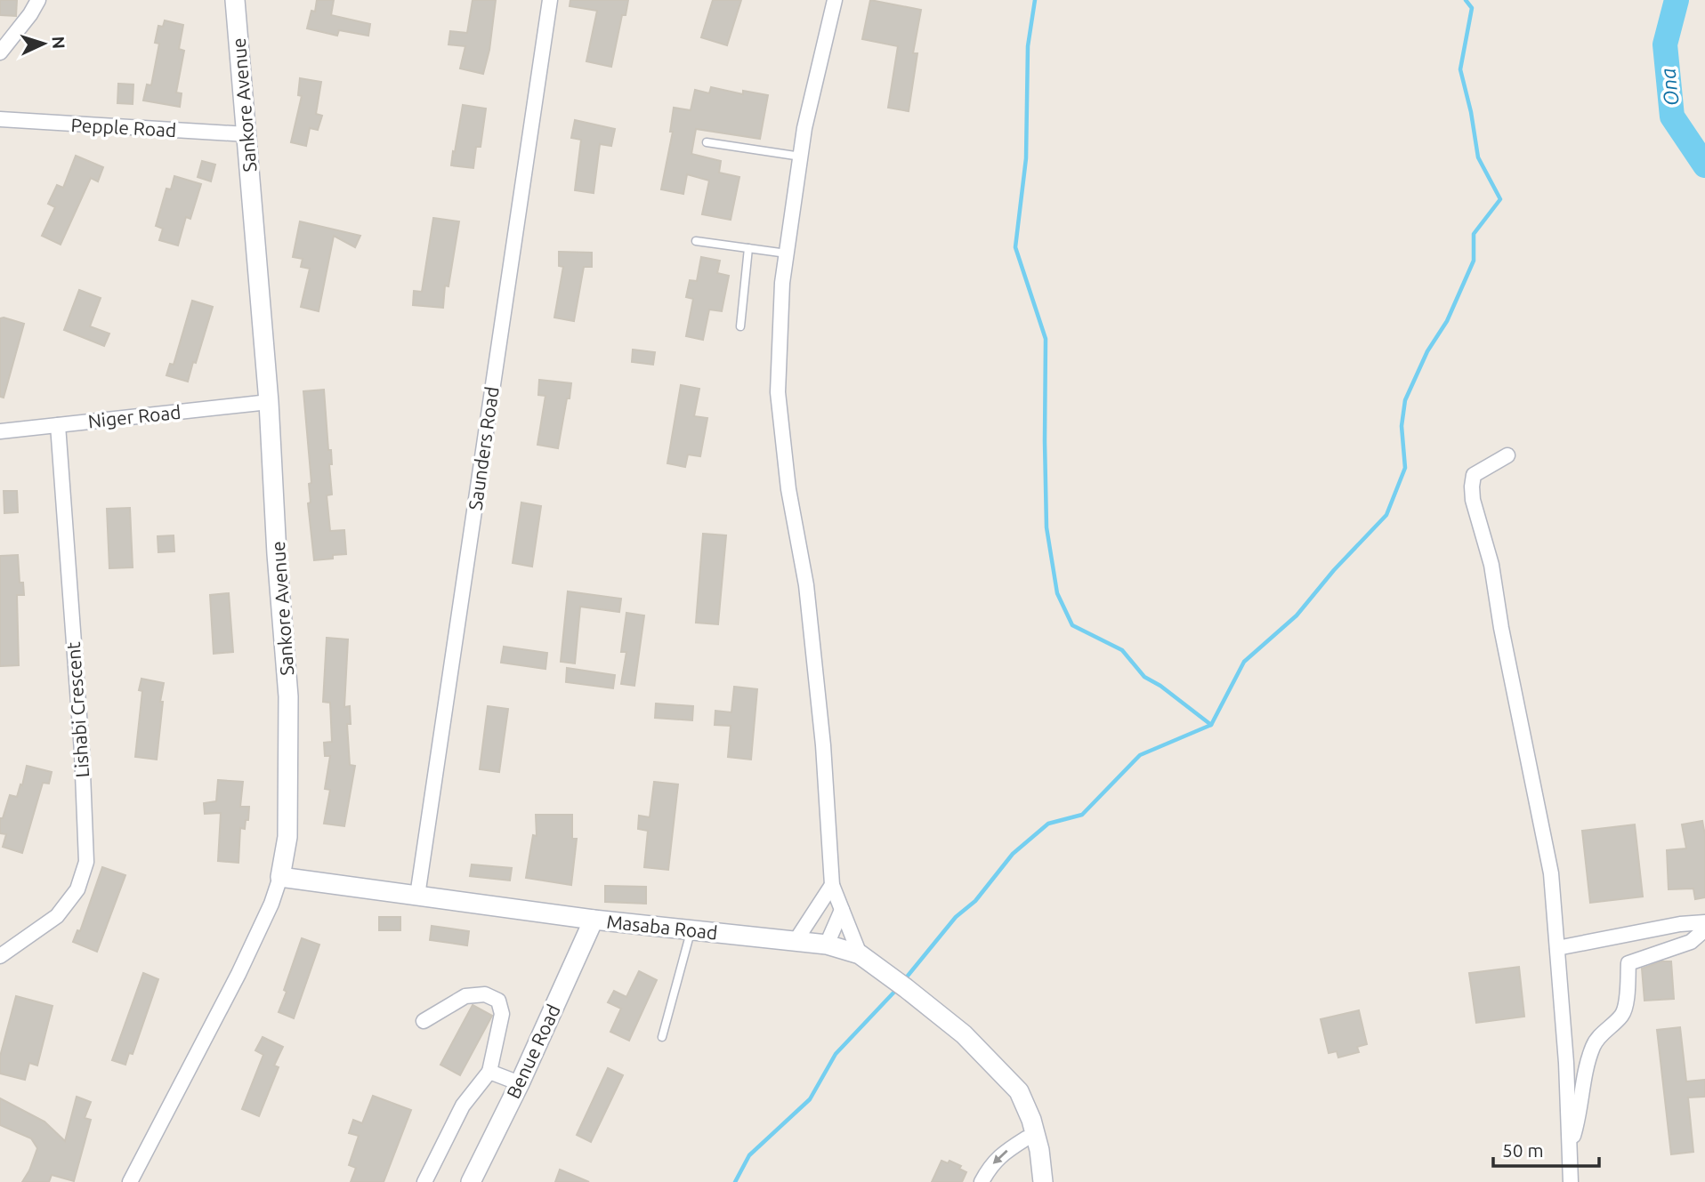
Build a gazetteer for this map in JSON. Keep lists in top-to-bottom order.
{
  "streets": {
    "street": [
      "Sankore Avenue",
      "Pepple Road",
      "Niger Road",
      "Saunders Road",
      "Lishabi Crescent",
      "Masaba Road",
      "Benue Road"
    ]
  },
  "crossings": [
    ["Sankore Avenue", "Pepple Road"],
    ["Sankore Avenue", "Niger Road"],
    ["Sankore Avenue", "Masaba Road"],
    ["Niger Road", "Lishabi Crescent"],
    ["Saunders Road", "Masaba Road"],
    ["Masaba Road", "Benue Road"]
  ],
  "water": ["Ona"],
  "scale_bar": "50 m",
  "north": "right"
}
